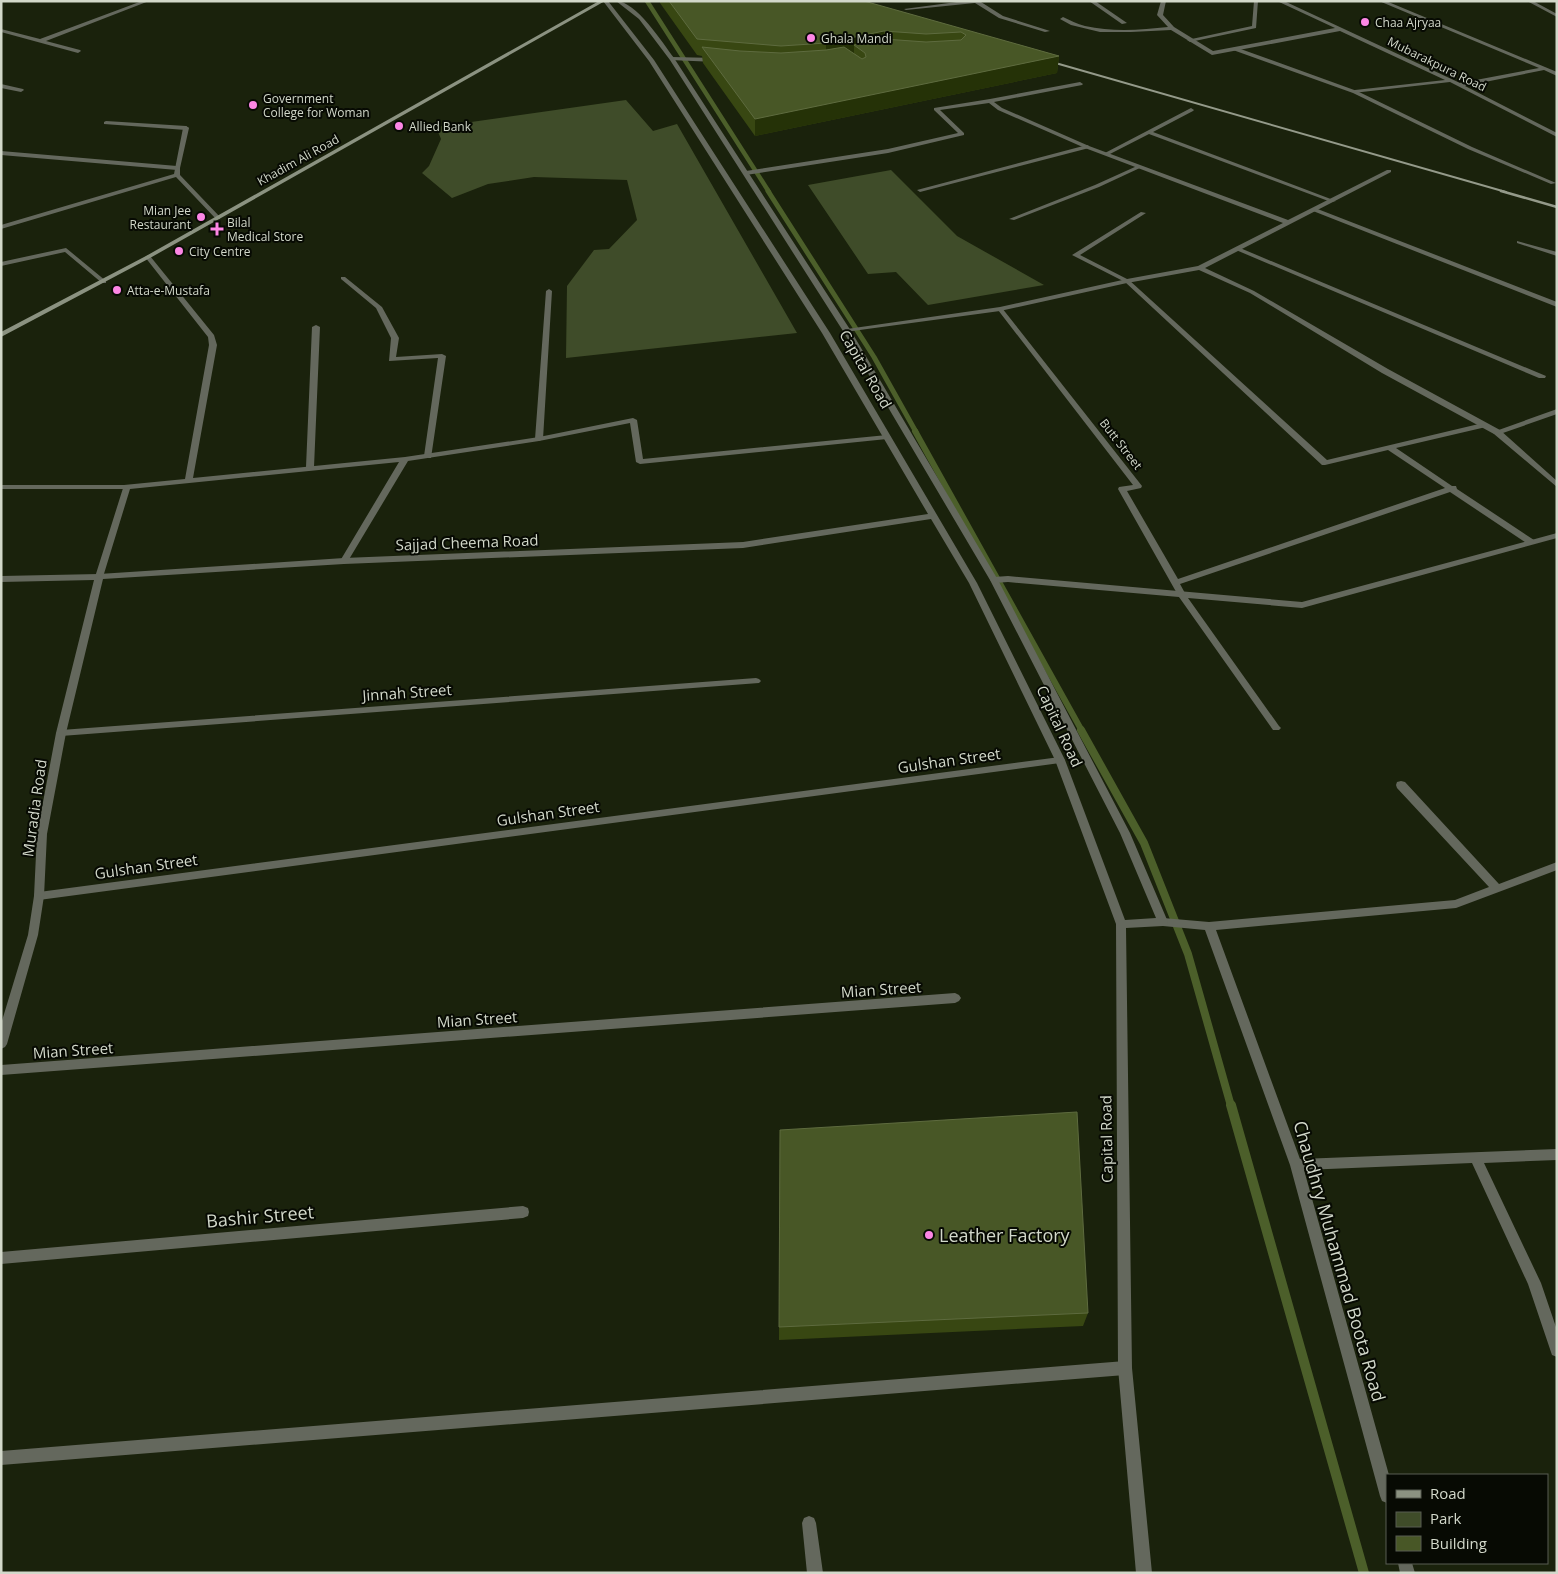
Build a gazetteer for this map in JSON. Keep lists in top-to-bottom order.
{
  "streets": {
    "main road": ["Khadim Ali Road"],
    "street": [
      "Mubarakpura Road",
      "Capital Road",
      "Butt Street",
      "Sajjad Cheema Road",
      "Jinnah Street",
      "Gulshan Street",
      "Muradia Road",
      "Mian Street",
      "Bashir Street",
      "Chaudhry Muhammad Boota Road"
    ]
  },
  "crossings": [
    ["Khadim Ali Road", "Capital Road"],
    ["Capital Road", "Sajjad Cheema Road"],
    ["Capital Road", "Gulshan Street"],
    ["Sajjad Cheema Road", "Muradia Road"],
    ["Jinnah Street", "Muradia Road"],
    ["Gulshan Street", "Muradia Road"]
  ],
  "places": {
    "other": [
      "Chaa Ajryaa",
      "Ghala Mandi",
      "Government College for Woman",
      "Allied Bank",
      "Mian Jee Restaurant",
      "City Centre",
      "Atta-e-Mustafa",
      "Leather Factory"
    ],
    "health": ["Bilal Medical Store"]
  },
  "legend": ["Road", "Park", "Building"]
}
